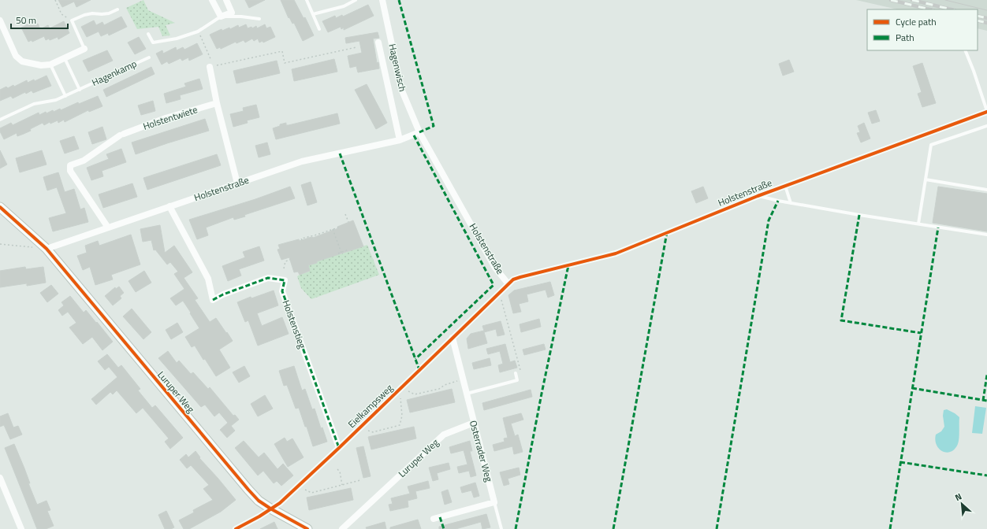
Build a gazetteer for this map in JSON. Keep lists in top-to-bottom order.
{
  "streets": {
    "street": [
      "Hagenwisch",
      "Holstentwiete",
      "Holstenstraße",
      "Holstenstieg",
      "Luruper Weg",
      "Eielkampsweg",
      "Osterrader Weg"
    ],
    "lane": ["Hagenkamp"]
  },
  "crossings": [
    ["Hagenwisch", "Holstenstraße"],
    ["Holstentwiete", "Holstenstraße"],
    ["Holstenstraße", "Holstenstieg"],
    ["Holstenstraße", "Luruper Weg"],
    ["Holstenstraße", "Eielkampsweg"],
    ["Holstenstieg", "Eielkampsweg"],
    ["Luruper Weg", "Eielkampsweg"],
    ["Luruper Weg", "Osterrader Weg"],
    ["Eielkampsweg", "Osterrader Weg"]
  ],
  "legend": ["Cycle path", "Path"],
  "scale_bar": "50 m",
  "north": "top left"
}
